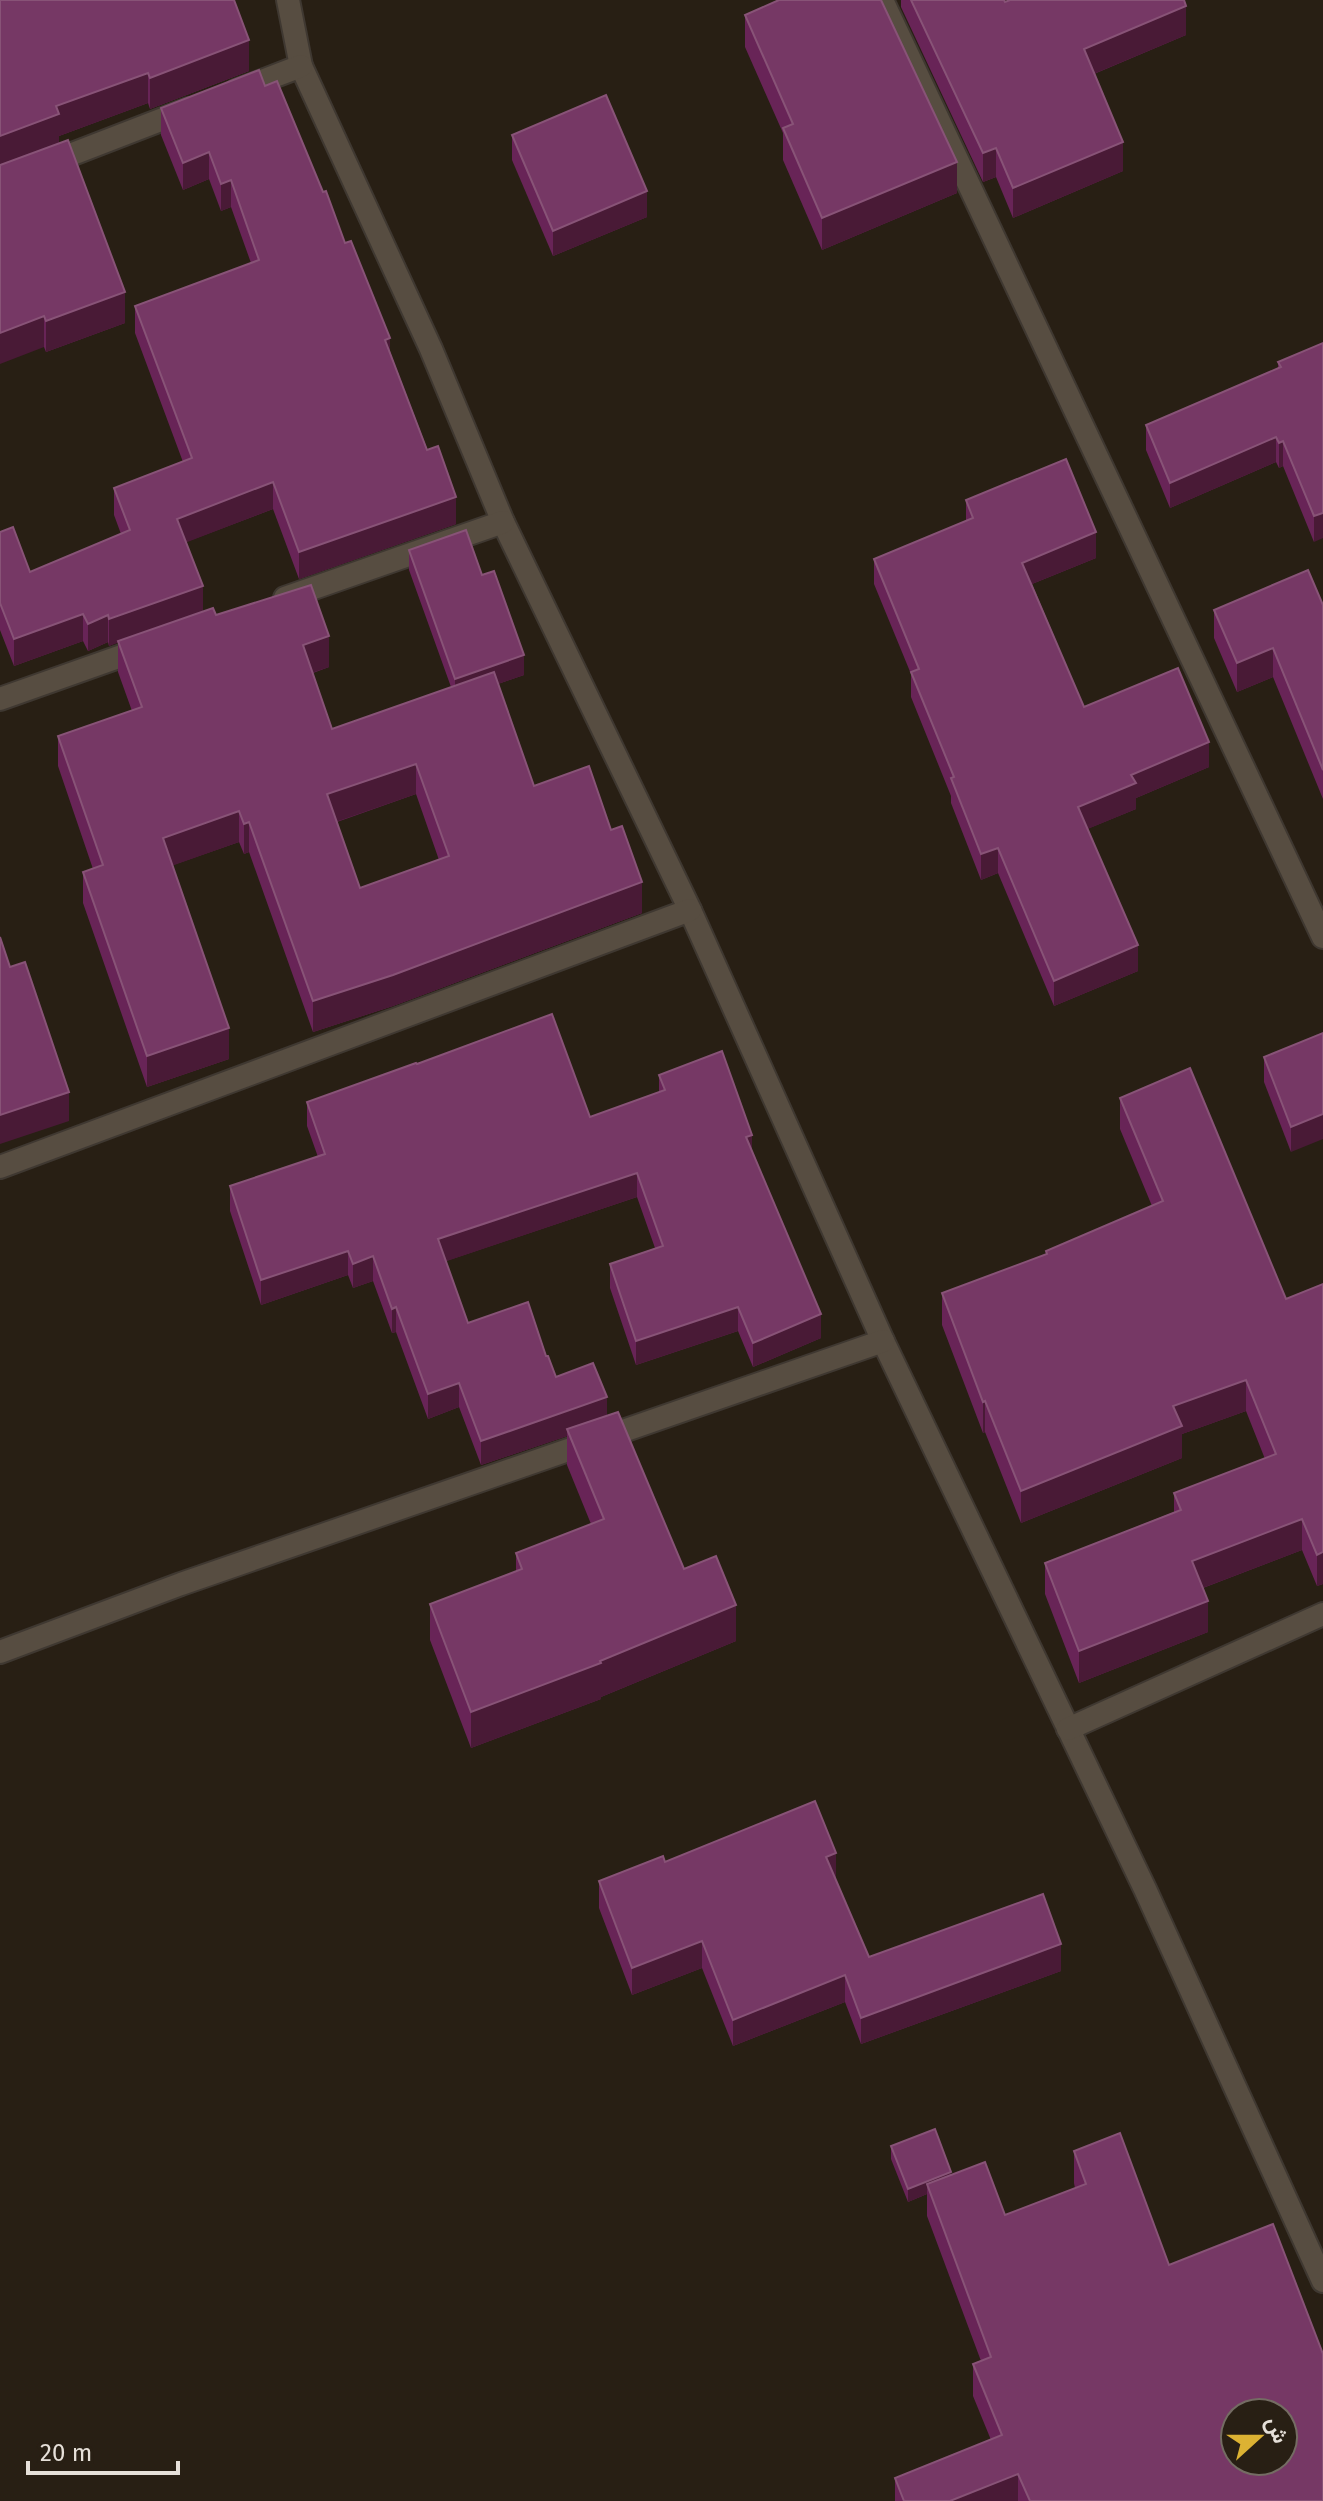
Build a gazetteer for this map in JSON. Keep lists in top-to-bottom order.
{
  "scale_bar": "20 m",
  "north": "right"
}
